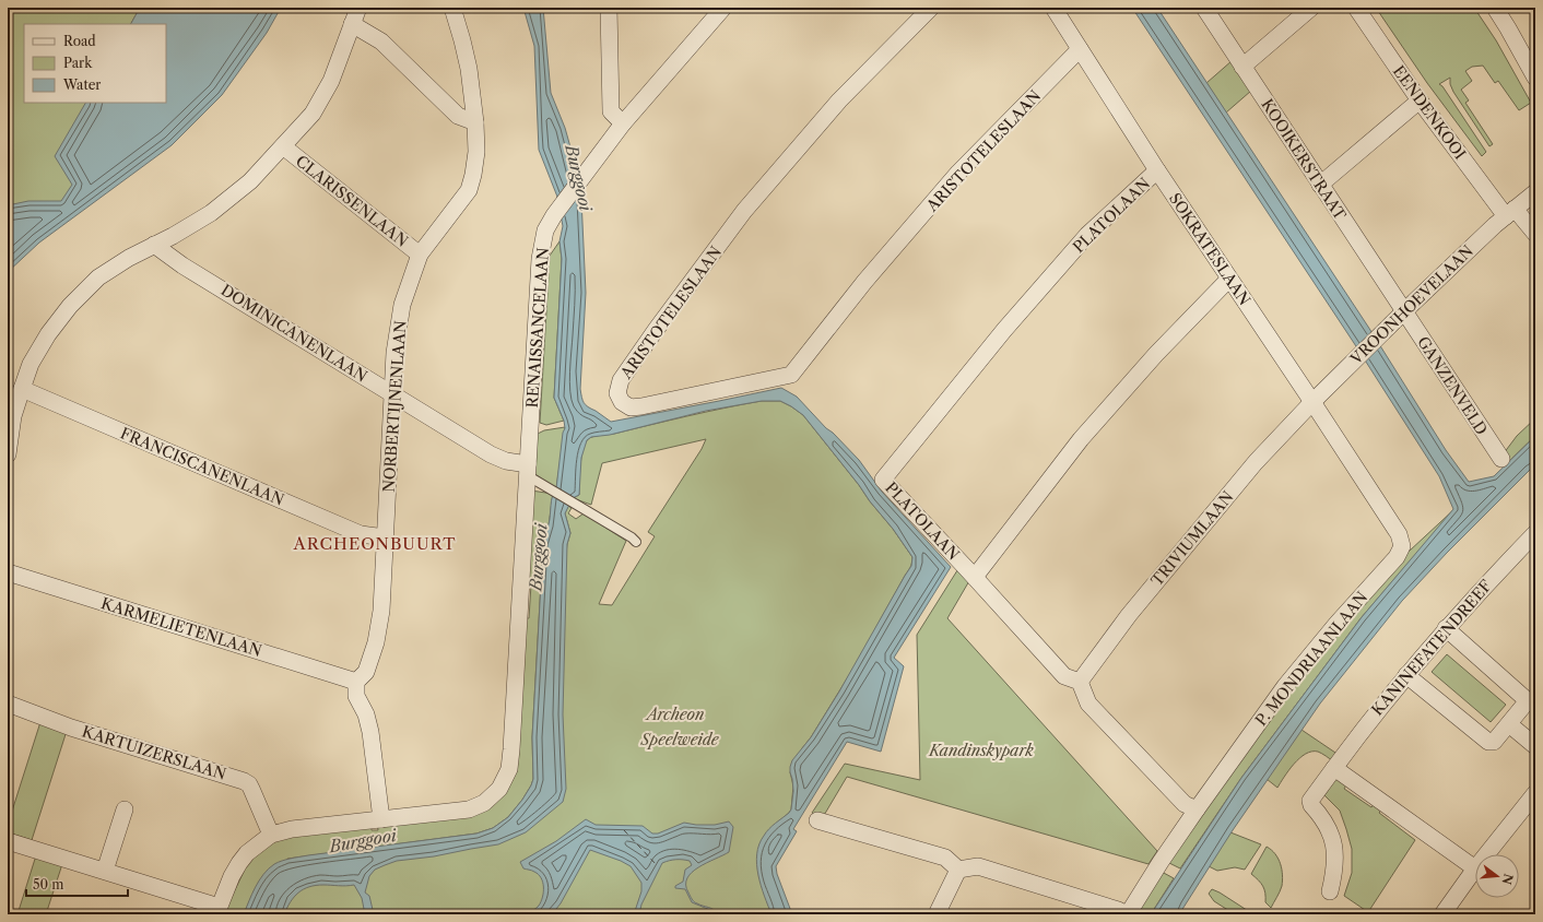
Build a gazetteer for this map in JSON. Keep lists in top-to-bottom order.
{
  "streets": {
    "street": [
      "EENDENKOOI",
      "ARISTOTELESLAAN",
      "KOOIKERSTRAAT",
      "CLARISSENLAAN",
      "PLATOLAAN",
      "SOKRATESLAAN",
      "VROONHOEVELAAN",
      "RENAISSANCELAAN",
      "DOMINICANENLAAN",
      "GANZENVELD",
      "NORBERTIJNENLAAN",
      "FRANCISCANENLAAN",
      "TRIVIUMLAAN",
      "KARMELIETENLAAN",
      "KANINEFATENDREEF",
      "P. MONDRIAANLAAN",
      "KARTUIZERSLAAN"
    ]
  },
  "crossings": [
    ["EENDENKOOI", "VROONHOEVELAAN"],
    ["ARISTOTELESLAAN", "SOKRATESLAAN"],
    ["KOOIKERSTRAAT", "VROONHOEVELAAN"],
    ["KOOIKERSTRAAT", "GANZENVELD"],
    ["CLARISSENLAAN", "NORBERTIJNENLAAN"],
    ["PLATOLAAN", "SOKRATESLAAN"],
    ["SOKRATESLAAN", "VROONHOEVELAAN"],
    ["SOKRATESLAAN", "TRIVIUMLAAN"],
    ["SOKRATESLAAN", "P. MONDRIAANLAAN"],
    ["VROONHOEVELAAN", "GANZENVELD"],
    ["VROONHOEVELAAN", "TRIVIUMLAAN"],
    ["VROONHOEVELAAN", "P. MONDRIAANLAAN"],
    ["RENAISSANCELAAN", "DOMINICANENLAAN"],
    ["RENAISSANCELAAN", "KARTUIZERSLAAN"],
    ["DOMINICANENLAAN", "NORBERTIJNENLAAN"],
    ["NORBERTIJNENLAAN", "FRANCISCANENLAAN"],
    ["NORBERTIJNENLAAN", "KARMELIETENLAAN"],
    ["TRIVIUMLAAN", "P. MONDRIAANLAAN"]
  ],
  "districts": ["ARCHEONBUURT"],
  "water": ["Burggooi"],
  "parks": ["Archeon", "Speelweide", "Kandinskypark"],
  "legend": ["Road", "Park", "Water"],
  "scale_bar": "50 m",
  "north": "right"
}
